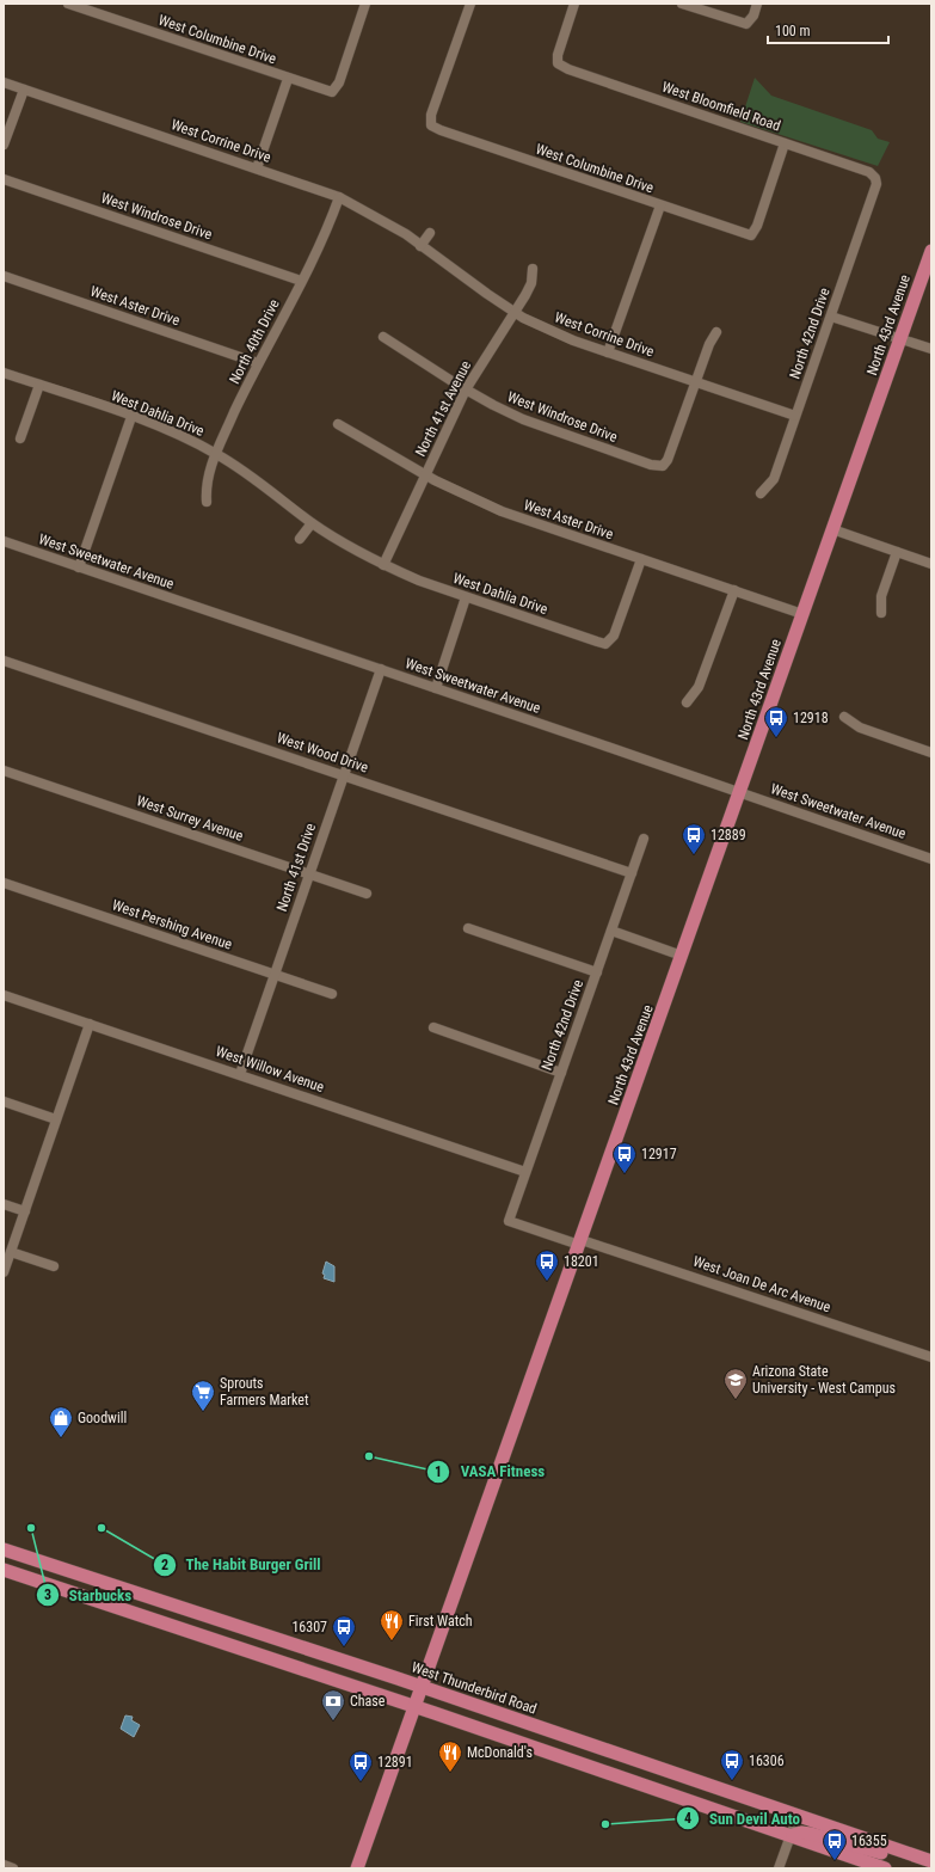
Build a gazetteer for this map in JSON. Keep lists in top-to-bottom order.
{
  "streets": {
    "main road": ["North 43rd Avenue", "West Thunderbird Road"],
    "street": [
      "West Columbine Drive",
      "West Bloomfield Road",
      "West Corrine Drive",
      "West Windrose Drive",
      "West Aster Drive",
      "North 42nd Drive",
      "North 40th Drive",
      "North 41st Avenue",
      "West Dahlia Drive",
      "West Sweetwater Avenue",
      "West Wood Drive",
      "West Surrey Avenue",
      "North 41st Drive",
      "West Pershing Avenue",
      "West Willow Avenue",
      "West Joan De Arc Avenue"
    ]
  },
  "crossings": [
    ["West Columbine Drive", "West Bloomfield Road"],
    ["West Bloomfield Road", "North 42nd Drive"],
    ["West Corrine Drive", "West Windrose Drive"],
    ["West Corrine Drive", "North 42nd Drive"],
    ["West Corrine Drive", "North 40th Drive"],
    ["West Corrine Drive", "North 41st Avenue"],
    ["West Windrose Drive", "North 40th Drive"],
    ["West Windrose Drive", "North 41st Avenue"],
    ["West Aster Drive", "North 43rd Avenue"],
    ["West Aster Drive", "North 40th Drive"],
    ["West Aster Drive", "North 41st Avenue"],
    ["West Aster Drive", "West Dahlia Drive"],
    ["North 43rd Avenue", "West Sweetwater Avenue"],
    ["North 43rd Avenue", "West Joan De Arc Avenue"],
    ["North 43rd Avenue", "West Thunderbird Road"],
    ["North 42nd Drive", "West Wood Drive"],
    ["North 42nd Drive", "West Willow Avenue"],
    ["North 42nd Drive", "West Joan De Arc Avenue"],
    ["North 40th Drive", "West Dahlia Drive"],
    ["North 41st Avenue", "West Dahlia Drive"],
    ["West Sweetwater Avenue", "North 41st Drive"],
    ["West Wood Drive", "North 41st Drive"],
    ["West Surrey Avenue", "North 41st Drive"],
    ["North 41st Drive", "West Pershing Avenue"],
    ["North 41st Drive", "West Willow Avenue"]
  ],
  "places": {
    "bus stop": [
      "12918",
      "12889",
      "12917",
      "18201",
      "16307",
      "16306",
      "12891",
      "16355"
    ],
    "school or university": ["Arizona State University - West Campus"],
    "supermarket": ["Sprouts Farmers Market"],
    "shop": ["Goodwill"],
    "other": [
      "VASA Fitness",
      "Starbucks",
      "The Habit Burger Grill",
      "Sun Devil Auto"
    ],
    "restaurant": ["First Watch", "McDonald's"],
    "bank": ["Chase"]
  },
  "scale_bar": "100 m"
}
